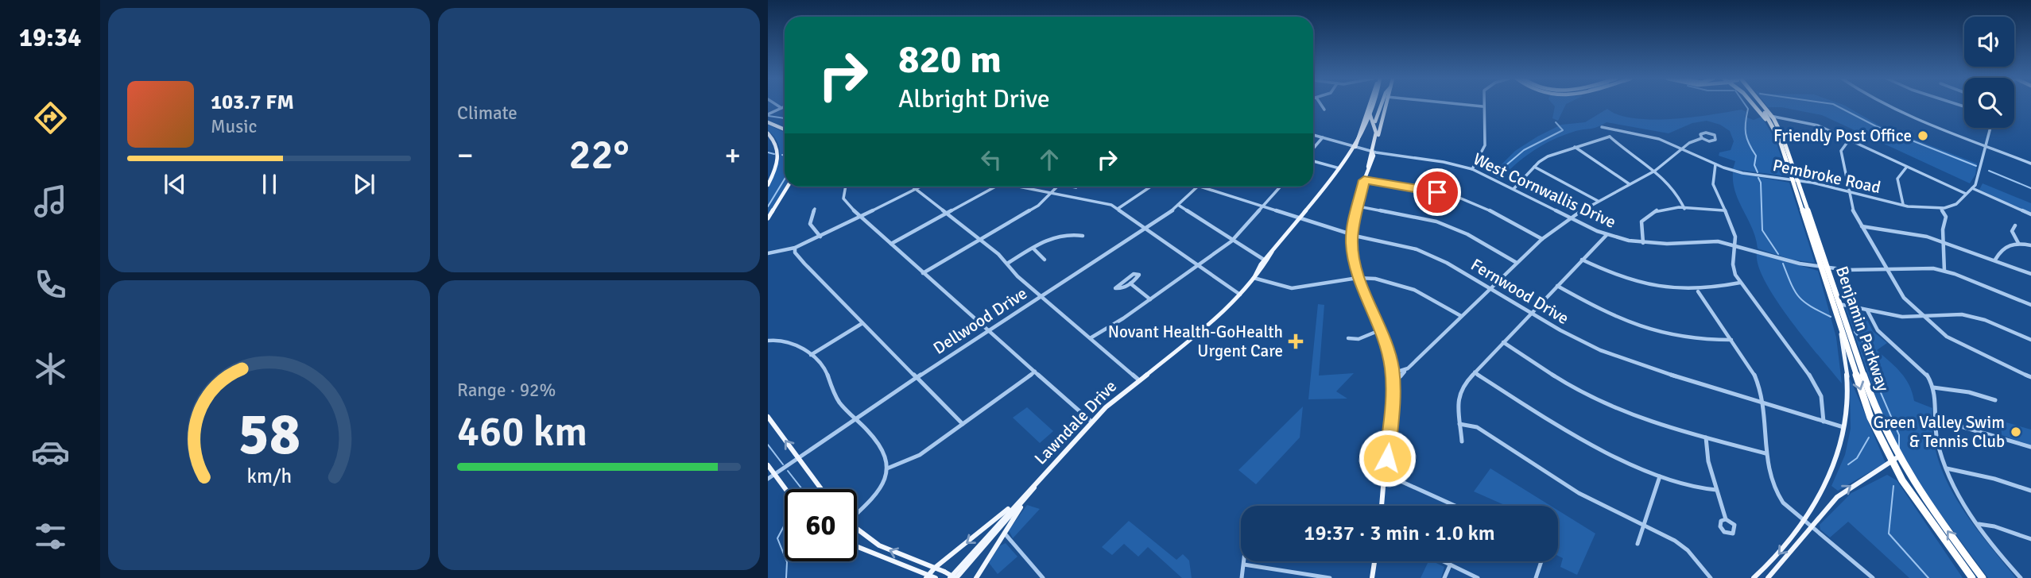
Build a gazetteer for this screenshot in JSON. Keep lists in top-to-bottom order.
{
  "streets": {
    "highway": ["Benjamin Parkway"],
    "main road": ["Lawndale Drive"],
    "street": [
      "Pembroke Road",
      "West Cornwallis Drive",
      "Fernwood Drive",
      "Dellwood Drive"
    ]
  },
  "crossings": [
    ["Pembroke Road", "Benjamin Parkway"],
    ["West Cornwallis Drive", "Benjamin Parkway"],
    ["West Cornwallis Drive", "Lawndale Drive"],
    ["Fernwood Drive", "Benjamin Parkway"],
    ["Fernwood Drive", "Lawndale Drive"]
  ],
  "places": {
    "other": ["Friendly Post Office", "Green Valley Swim & Tennis Club"],
    "health": ["Novant Health-GoHealth Urgent Care"]
  },
  "page": {
    "tabs": "19:34",
    "tile": [
      "Climate",
      ["Range · 92%", "460 km"]
    ],
    "turn": ["820 m", "Albright Drive"],
    "song": ["103.7 FM", "Music"],
    "heat": ["−", "22°", "+"],
    "limit": "60",
    "trip": "19:37 · 3 min · 1.0 km",
    "gauge": ["58", "km/h"]
  }
}
